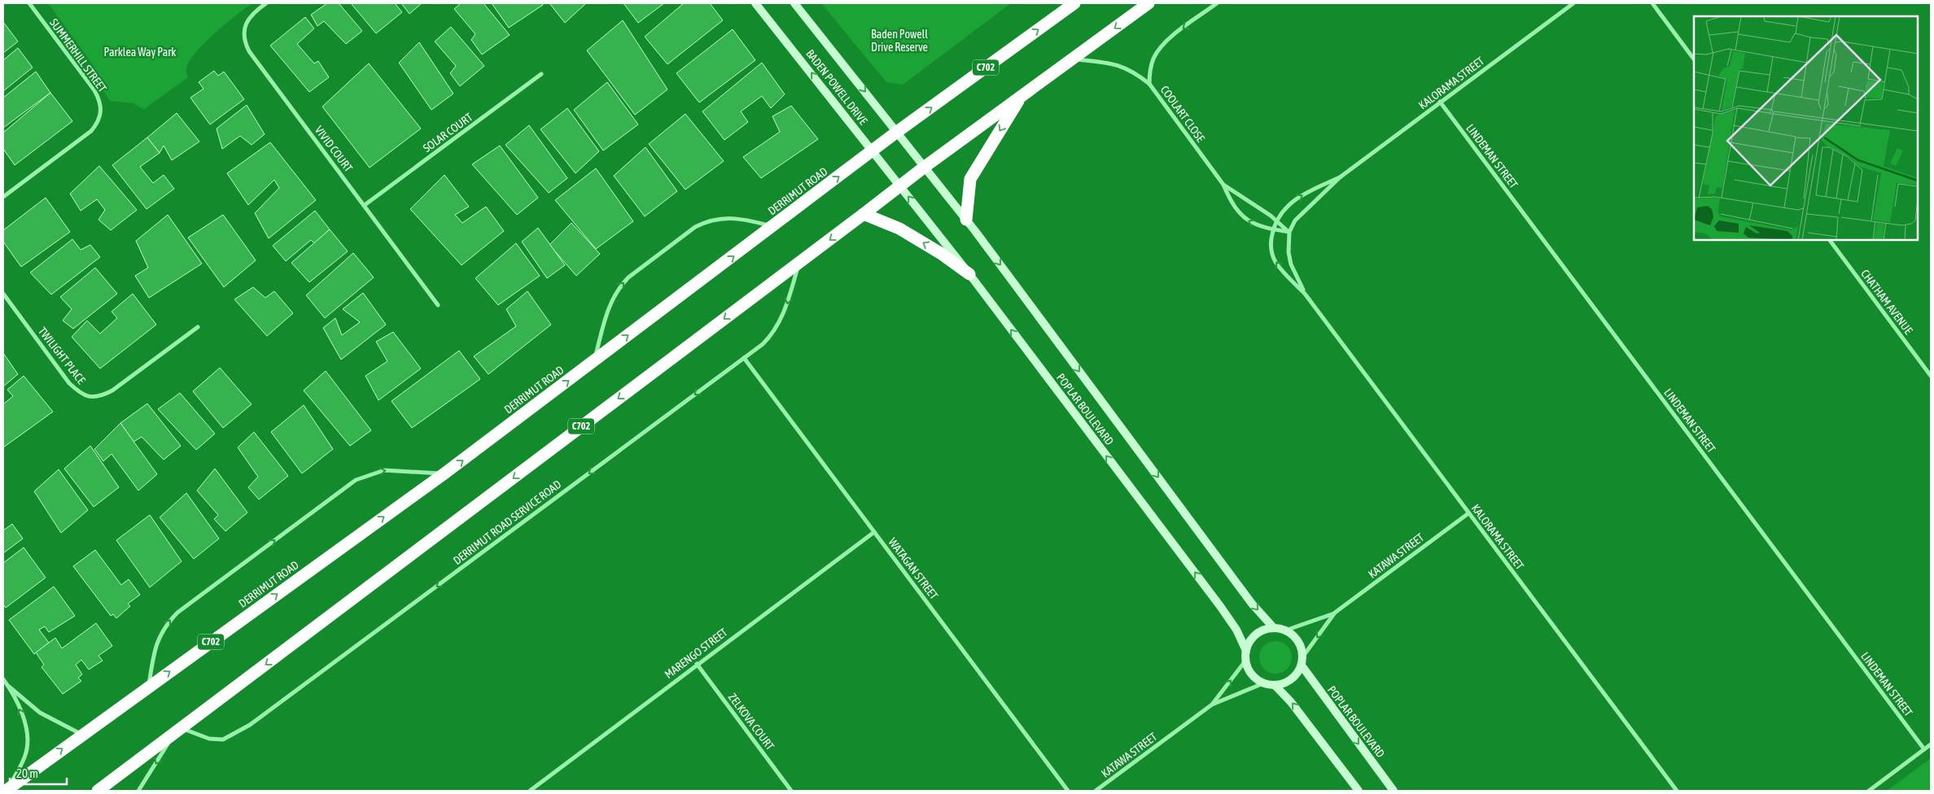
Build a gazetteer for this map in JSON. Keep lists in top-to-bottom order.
{
  "streets": {
    "highway": ["C702", "DERRIMUT ROAD"],
    "street": [
      "SUMMERHILL STREET",
      "KALORAMA STREET",
      "BADEN POWELL DRIVE",
      "COOLART CLOSE",
      "SOLAR COURT",
      "VIVID COURT",
      "LINDEMAN STREET",
      "CHATHAM AVENUE",
      "TWILIGHT PLACE",
      "POPLAR BOULEVARD",
      "DERRIMUT ROAD SERVICE ROAD",
      "KATAWA STREET",
      "WATAGAN STREET",
      "MARENGO STREET",
      "ZELKOVA COURT"
    ]
  },
  "crossings": [
    ["C702", "BADEN POWELL DRIVE"],
    ["C702", "POPLAR BOULEVARD"],
    ["C702", "DERRIMUT ROAD SERVICE ROAD"],
    ["KALORAMA STREET", "LINDEMAN STREET"],
    ["KALORAMA STREET", "KATAWA STREET"],
    ["BADEN POWELL DRIVE", "DERRIMUT ROAD"],
    ["BADEN POWELL DRIVE", "POPLAR BOULEVARD"],
    ["SOLAR COURT", "VIVID COURT"],
    ["POPLAR BOULEVARD", "KATAWA STREET"],
    ["DERRIMUT ROAD SERVICE ROAD", "WATAGAN STREET"],
    ["WATAGAN STREET", "MARENGO STREET"],
    ["MARENGO STREET", "ZELKOVA COURT"]
  ],
  "one_way": ["COOLART CLOSE", "DERRIMUT ROAD SERVICE ROAD"],
  "parks": ["Baden Powell Drive Reserve", "Parklea Way Park"],
  "scale_bar": "20 m"
}
